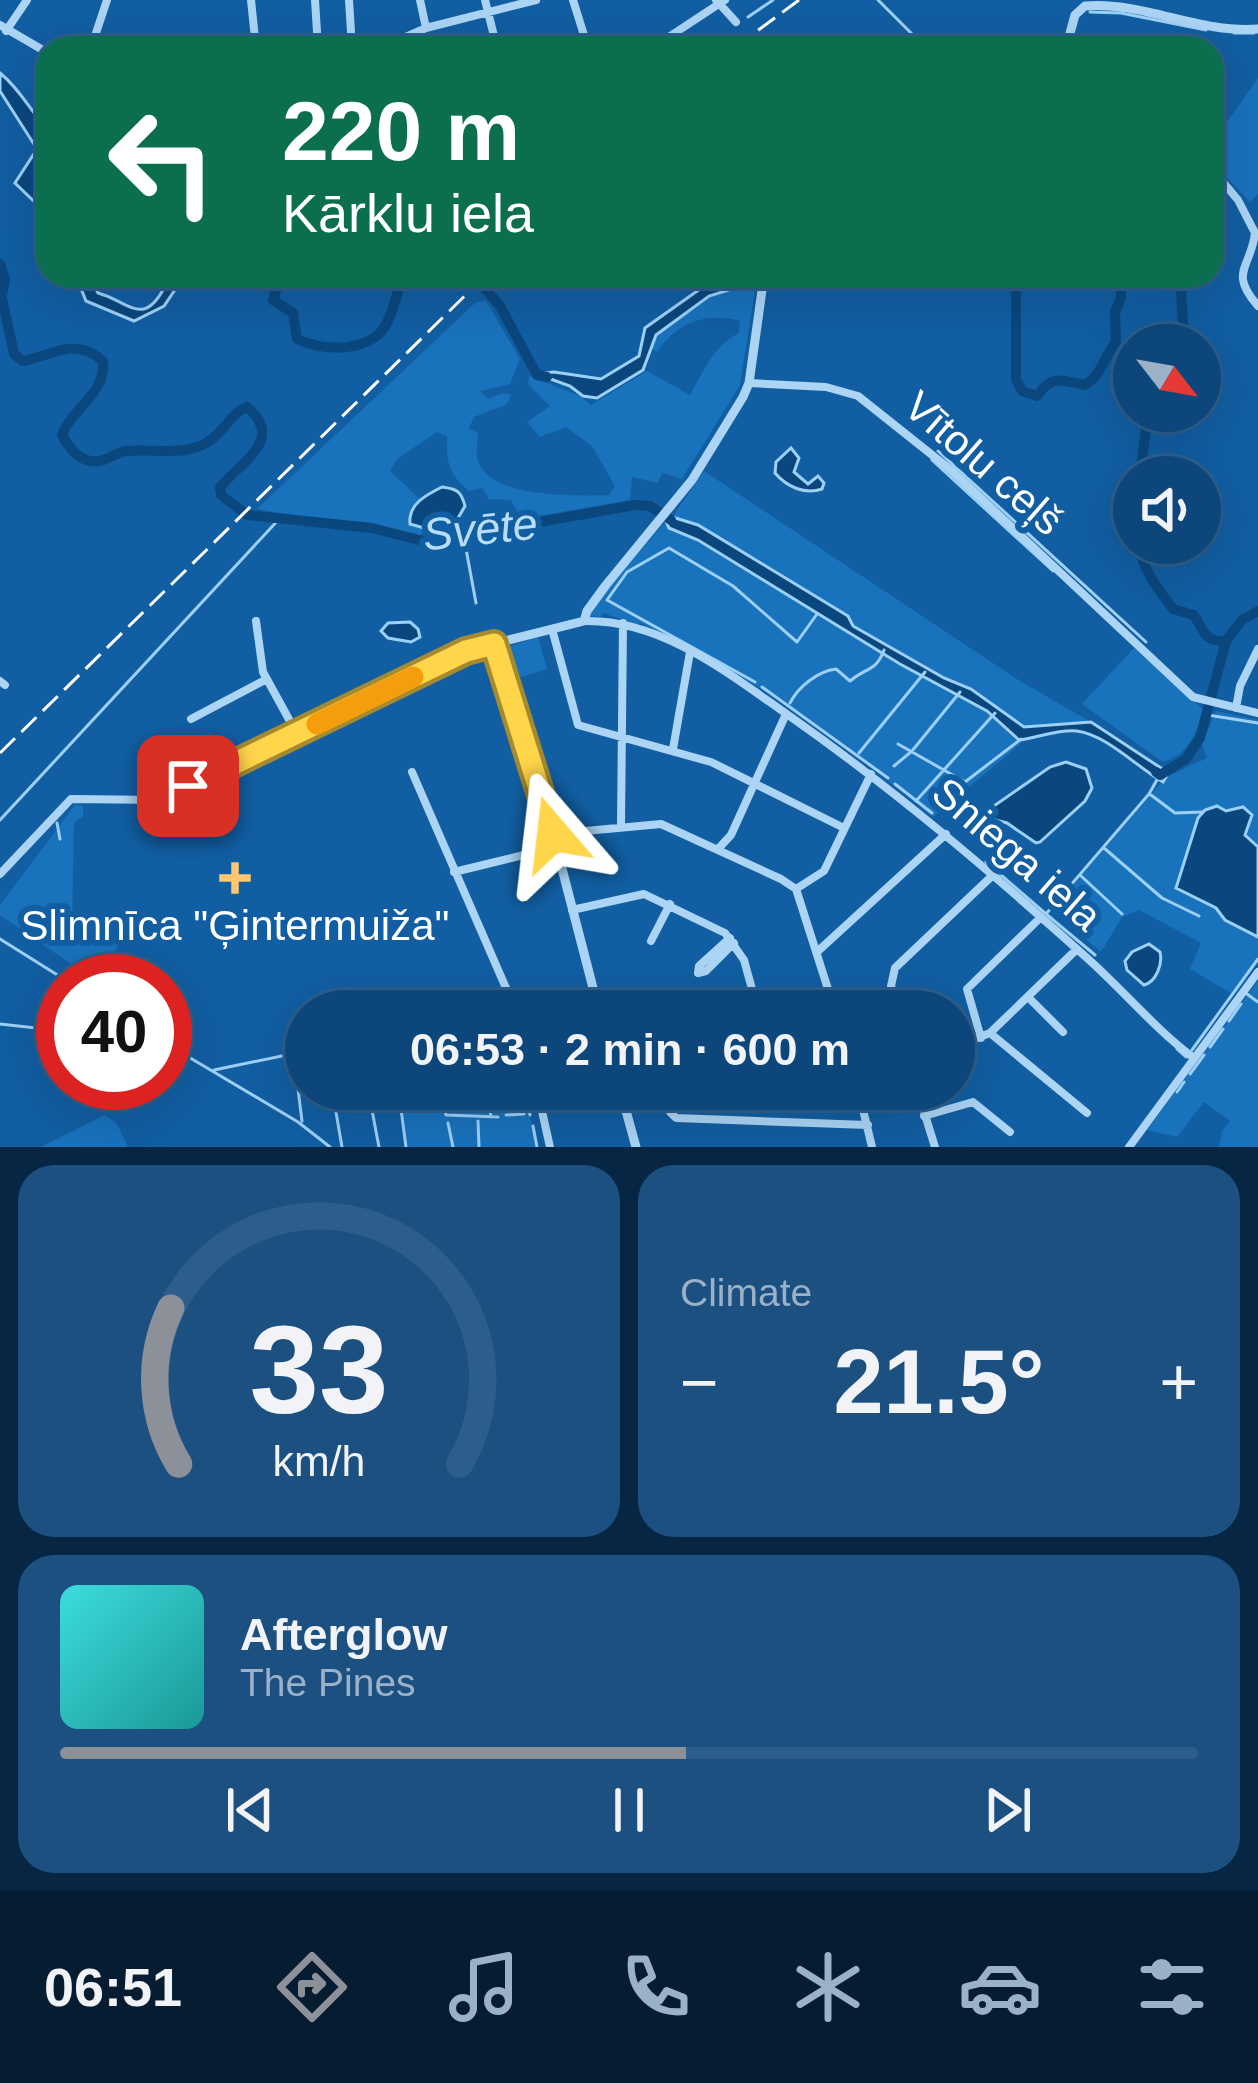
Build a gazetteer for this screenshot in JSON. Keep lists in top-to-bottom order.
{
  "streets": {
    "street": ["Vītolu ceļš", "Sniega iela"]
  },
  "water": ["Svēte"],
  "places": {
    "health": ["Slimnīca \"Ģintermuiža\""]
  },
  "north": "bottom right",
  "page": {
    "turn": ["220 m", "Kārklu iela"],
    "limit": "40",
    "trip": "06:53 · 2 min · 600 m",
    "tile": "Climate",
    "heat": ["−", "21.5°", "+"],
    "song": ["Afterglow", "The Pines"],
    "tabs": "06:51",
    "gauge": ["33", "km/h"]
  }
}
